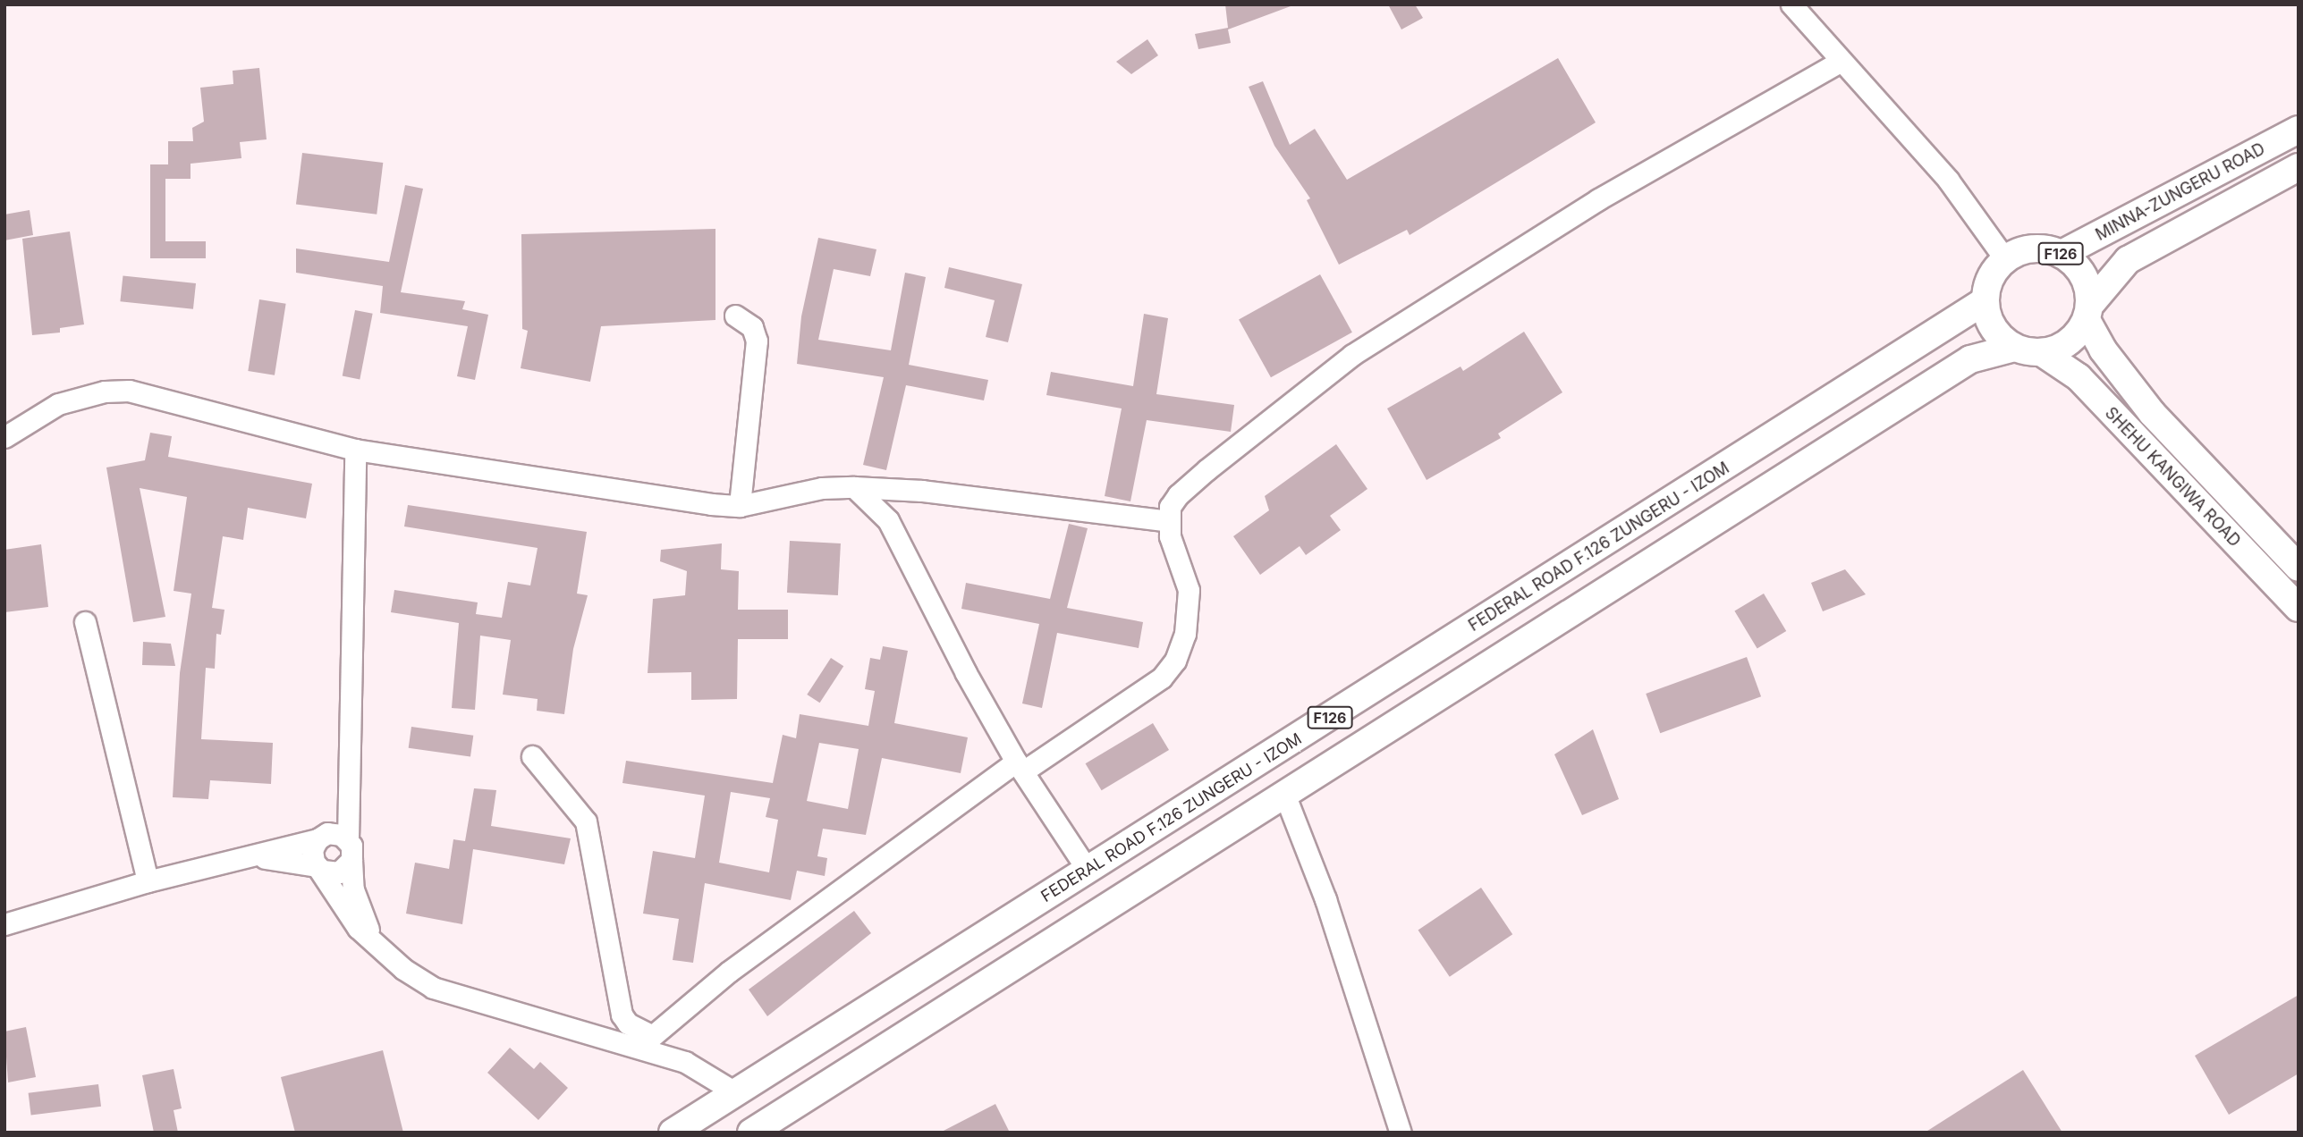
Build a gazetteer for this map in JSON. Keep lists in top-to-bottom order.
{
  "streets": {
    "main road": [
      "MINNA-ZUNGERU ROAD",
      "F126",
      "SHEHU KANGIWA ROAD",
      "FEDERAL ROAD F.126 ZUNGERU - IZOM"
    ]
  },
  "crossings": [
    ["MINNA-ZUNGERU ROAD", "F126"],
    ["MINNA-ZUNGERU ROAD", "SHEHU KANGIWA ROAD"],
    ["MINNA-ZUNGERU ROAD", "FEDERAL ROAD F.126 ZUNGERU - IZOM"],
    ["F126", "SHEHU KANGIWA ROAD"],
    ["F126", "FEDERAL ROAD F.126 ZUNGERU - IZOM"],
    ["SHEHU KANGIWA ROAD", "FEDERAL ROAD F.126 ZUNGERU - IZOM"]
  ]
}
